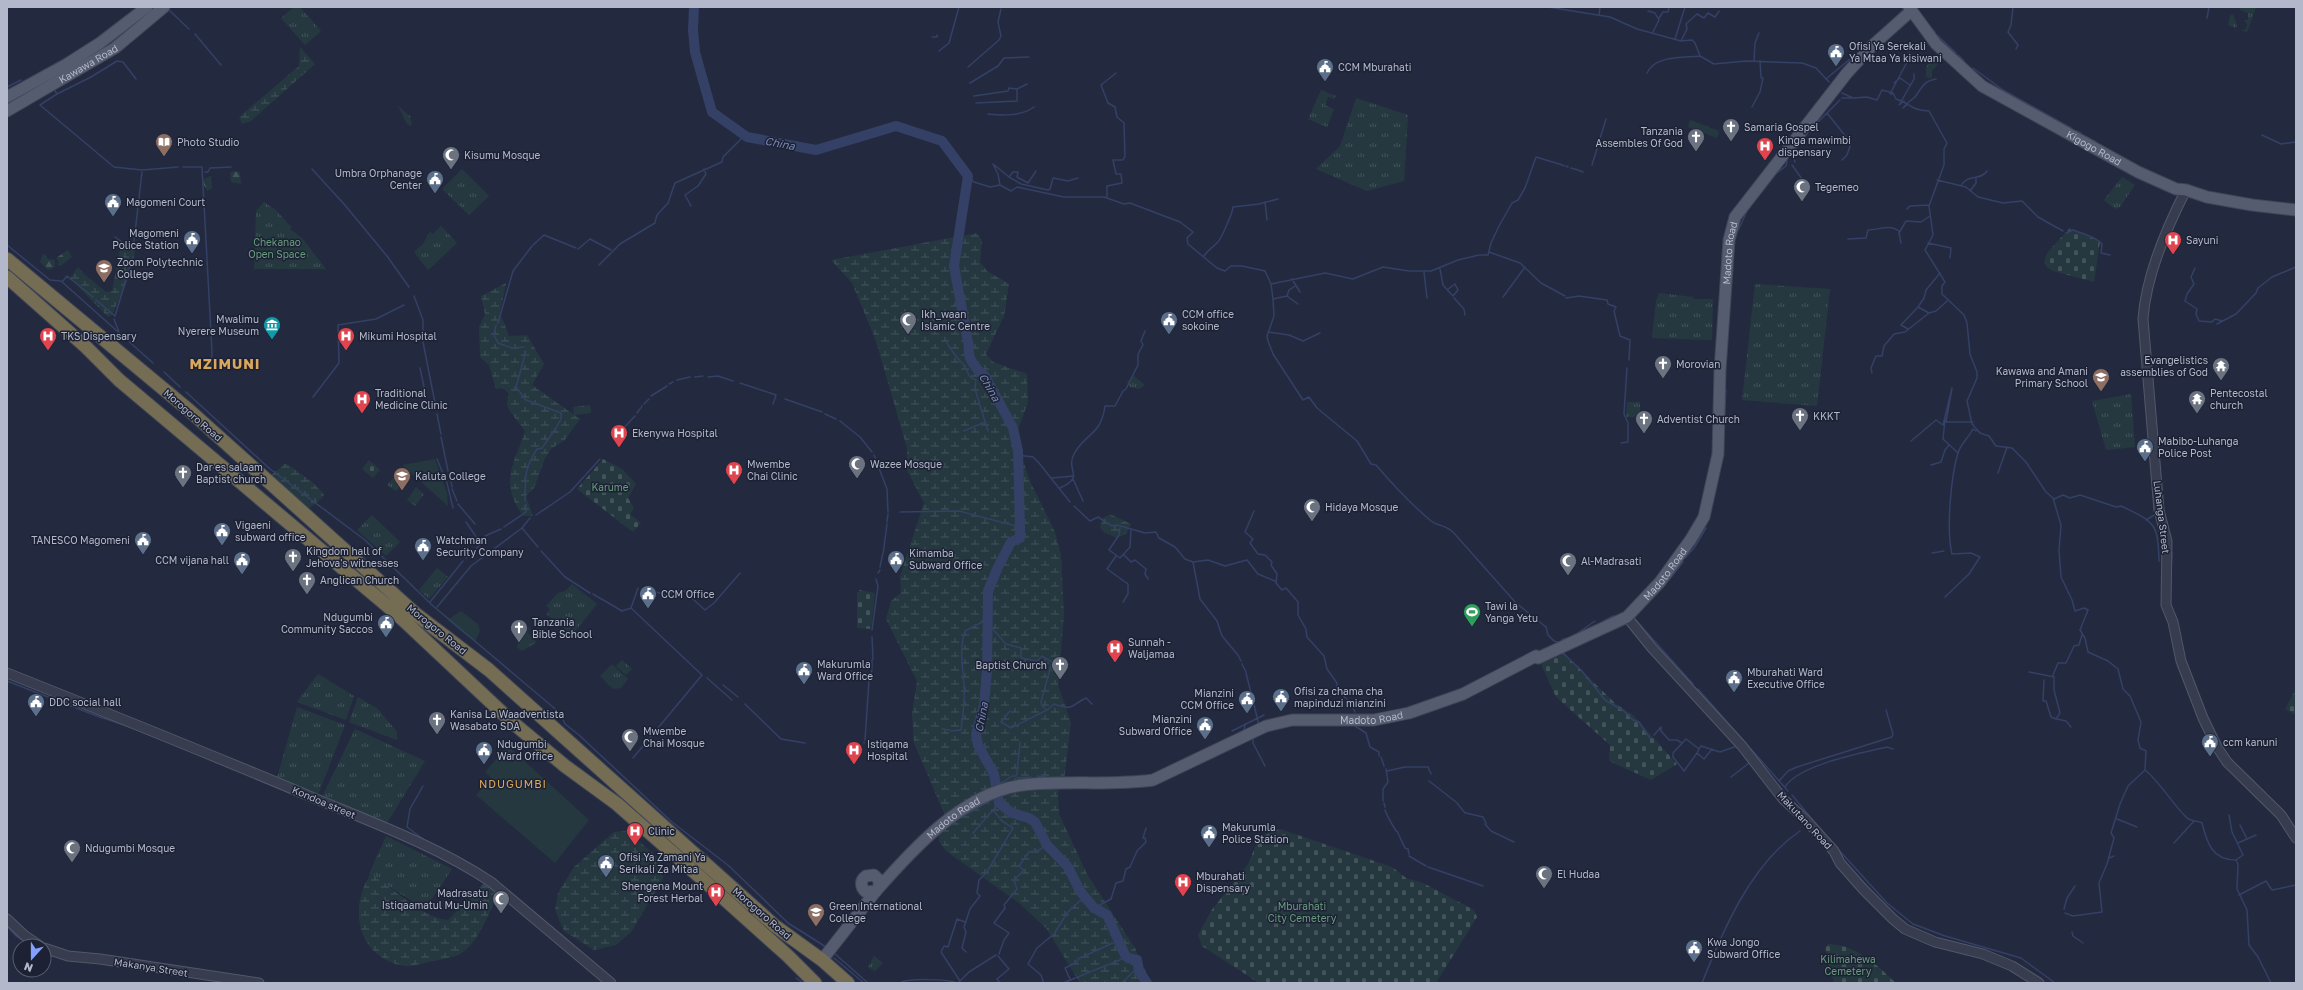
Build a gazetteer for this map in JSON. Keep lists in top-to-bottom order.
{
  "streets": {
    "highway": ["Morogoro Road"],
    "main road": ["Kawawa Road", "Kigogo Road", "Madoto Road"],
    "street": [
      "Luhanga Street",
      "Kondoa street",
      "Makutano Road",
      "Makanya Street"
    ]
  },
  "crossings": [
    ["Kigogo Road", "Madoto Road"],
    ["Kigogo Road", "Luhanga Street"],
    ["Madoto Road", "Morogoro Road"],
    ["Madoto Road", "Makutano Road"]
  ],
  "districts": ["MZIMUNI", "NDUGUMBI"],
  "water": ["China"],
  "parks": [
    "Chekanao Open Space",
    "Karume",
    "Mburahati City Cemetery",
    "Kilimahewa Cemetery"
  ],
  "places": {
    "public building": [
      "Ofisi Ya Serekali Ya Mtaa Ya kisiwani",
      "CCM Mburahati",
      "Umbra Orphanage Center",
      "Magomeni Court",
      "Magomeni Police Station",
      "CCM office sokoine",
      "Mabibo-Luhanga Police Post",
      "Vigaeni subward office",
      "TANESCO Magomeni",
      "Watchman Security Company",
      "Kimamba Subward Office",
      "CCM vijana hall",
      "CCM Office",
      "Ndugumbi Community Saccos",
      "Makurumla Ward Office",
      "Mburahati Ward Executive Office",
      "Ofisi za chama cha mapinduzi mianzini",
      "Mianzini CCM Office",
      "DDC social hall",
      "Mianzini Subward Office",
      "ccm kanuni",
      "Ndugumbi Ward Office",
      "Makurumla Police Station",
      "Ofisi Ya Zamani Ya Serikali Za Mitaa",
      "Kwa Jongo Subward Office"
    ],
    "church": [
      "Samaria Gospel",
      "Tanzania Assembles Of God",
      "Morovian",
      "KKKT",
      "Adventist Church",
      "Dar es salaam Baptist church",
      "Kingdom hall of Jehova's witnesses",
      "Anglican Church",
      "Tanzania Bible School",
      "Baptist Church",
      "Kanisa La Waadventista Wasabato SDA"
    ],
    "library": ["Photo Studio"],
    "hospital": [
      "Kinga mawimbi dispensary",
      "Sayuni",
      "TKS Dispensary",
      "Mikumi Hospital",
      "Traditional Medicine Clinic",
      "Ekenywa Hospital",
      "Mwembe Chai Clinic",
      "Sunnah - Waljamaa",
      "Istiqama Hospital",
      "Clinic",
      "Mburahati Dispensary",
      "Shengena Mount Forest Herbal"
    ],
    "mosque": [
      "Kisumu Mosque",
      "Tegemeo",
      "Ikh_waan Islamic Centre",
      "Wazee Mosque",
      "Hidaya Mosque",
      "Al-Madrasati",
      "Mwembe Chai Mosque",
      "Ndugumbi Mosque",
      "El Hudaa",
      "Madrasatu Istiqaamatul Mu-Umin"
    ],
    "school or university": [
      "Zoom Polytechnic College",
      "Kawawa and Amani Primary School",
      "Kaluta College",
      "Green International College"
    ],
    "museum": ["Mwalimu Nyerere Museum"],
    "temple": ["Evangelistics assemblies of God", "Pentecostal church"],
    "sports": ["Tawi la Yanga Yetu"]
  },
  "north": "bottom"
}
